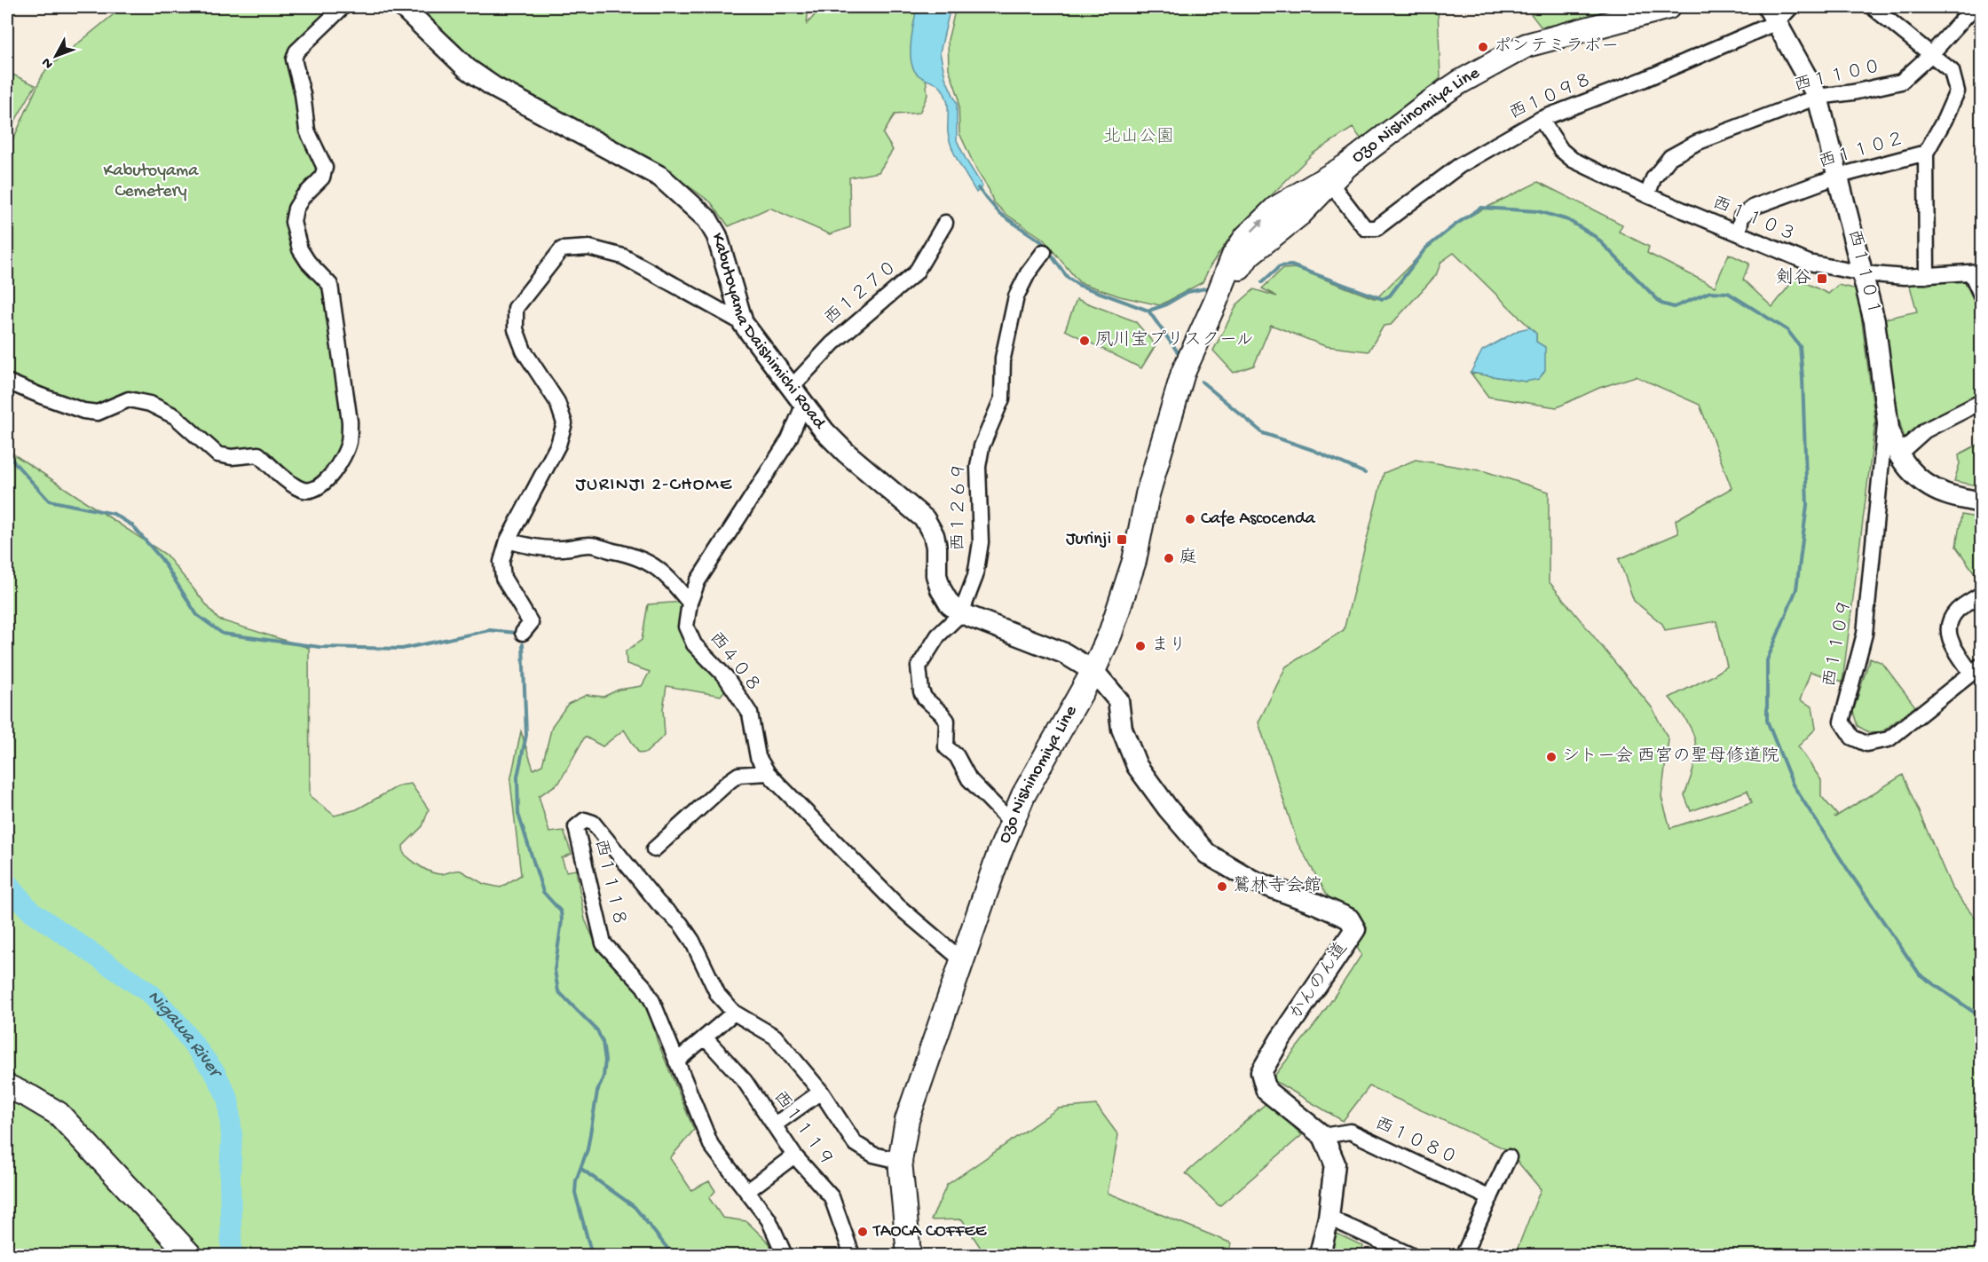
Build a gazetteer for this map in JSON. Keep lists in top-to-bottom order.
{
  "streets": {
    "main road": ["Ozo Nishinomiya Line"],
    "street": [
      "西１１００",
      "西１０９８",
      "西１１０２",
      "西１１０３",
      "西１１０１",
      "西１２７０",
      "Kabutoyama Daishimichi Road",
      "西１２６９",
      "西１１０９",
      "西４０８",
      "西１１１８",
      "かんのん道",
      "西１１１９",
      "西１０８０"
    ]
  },
  "crossings": [
    ["西１１００", "西１１０３"],
    ["西１１００", "西１１０１"],
    ["西１０９８", "Ozo Nishinomiya Line"],
    ["西１０９８", "西１１０３"],
    ["西１０９８", "西１１０１"],
    ["Ozo Nishinomiya Line", "Kabutoyama Daishimichi Road"],
    ["Ozo Nishinomiya Line", "西４０８"],
    ["Ozo Nishinomiya Line", "西１１１８"],
    ["Ozo Nishinomiya Line", "かんのん道"],
    ["西１１０２", "西１１０３"],
    ["西１１０２", "西１１０１"],
    ["西１１０３", "西１１０１"],
    ["西１１０１", "西１１０９"],
    ["西１２７０", "Kabutoyama Daishimichi Road"],
    ["Kabutoyama Daishimichi Road", "西１２６９"],
    ["Kabutoyama Daishimichi Road", "西４０８"],
    ["Kabutoyama Daishimichi Road", "かんのん道"],
    ["かんのん道", "西１０８０"]
  ],
  "districts": ["JURINJI 2-CHOME"],
  "water": ["Nigawa River"],
  "parks": ["北山公園", "Kabutoyama Cemetery"],
  "places": {
    "other": [
      "ポンテミラボー",
      "夙川宝プリスクール",
      "Cafe Ascocenda",
      "庭",
      "まり",
      "シトー会 西宮の聖母修道院",
      "鷲林寺会館",
      "TAOCA COFFEE"
    ],
    "transit": ["剣谷", "Jurinji"]
  },
  "north": "bottom left"
}
